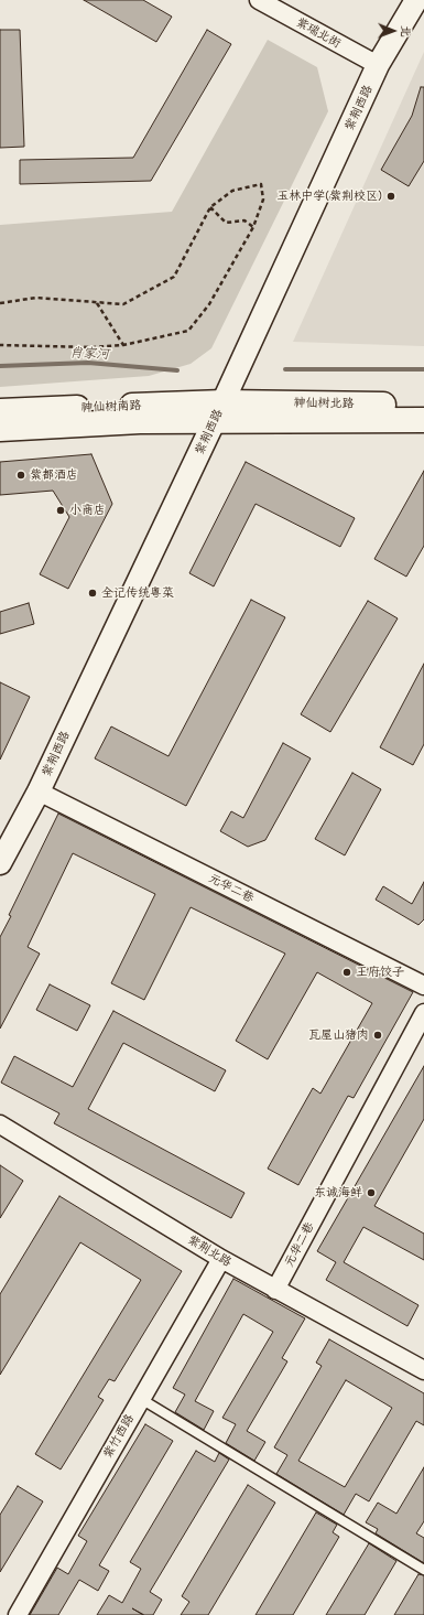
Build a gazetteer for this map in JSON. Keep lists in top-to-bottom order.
{
  "streets": {
    "main road": ["神仙树北路", "神仙树南路"],
    "street": [
      "紫瑞北街",
      "紫荆西路",
      "元华二巷",
      "紫荆北路",
      "紫竹西路"
    ]
  },
  "crossings": [
    ["紫瑞北街", "紫荆西路"],
    ["紫荆西路", "神仙树北路"],
    ["紫荆西路", "神仙树南路"],
    ["紫荆西路", "元华二巷"],
    ["神仙树北路", "神仙树南路"],
    ["元华二巷", "紫荆北路"],
    ["紫荆北路", "紫竹西路"]
  ],
  "water": ["肖家河"],
  "places": [
    "玉林中学(紫荆校区)",
    "紫都酒店",
    "小商店",
    "全记传统粤菜",
    "王府饺子",
    "瓦屋山猪肉",
    "东诚海鲜"
  ],
  "north": "right"
}
